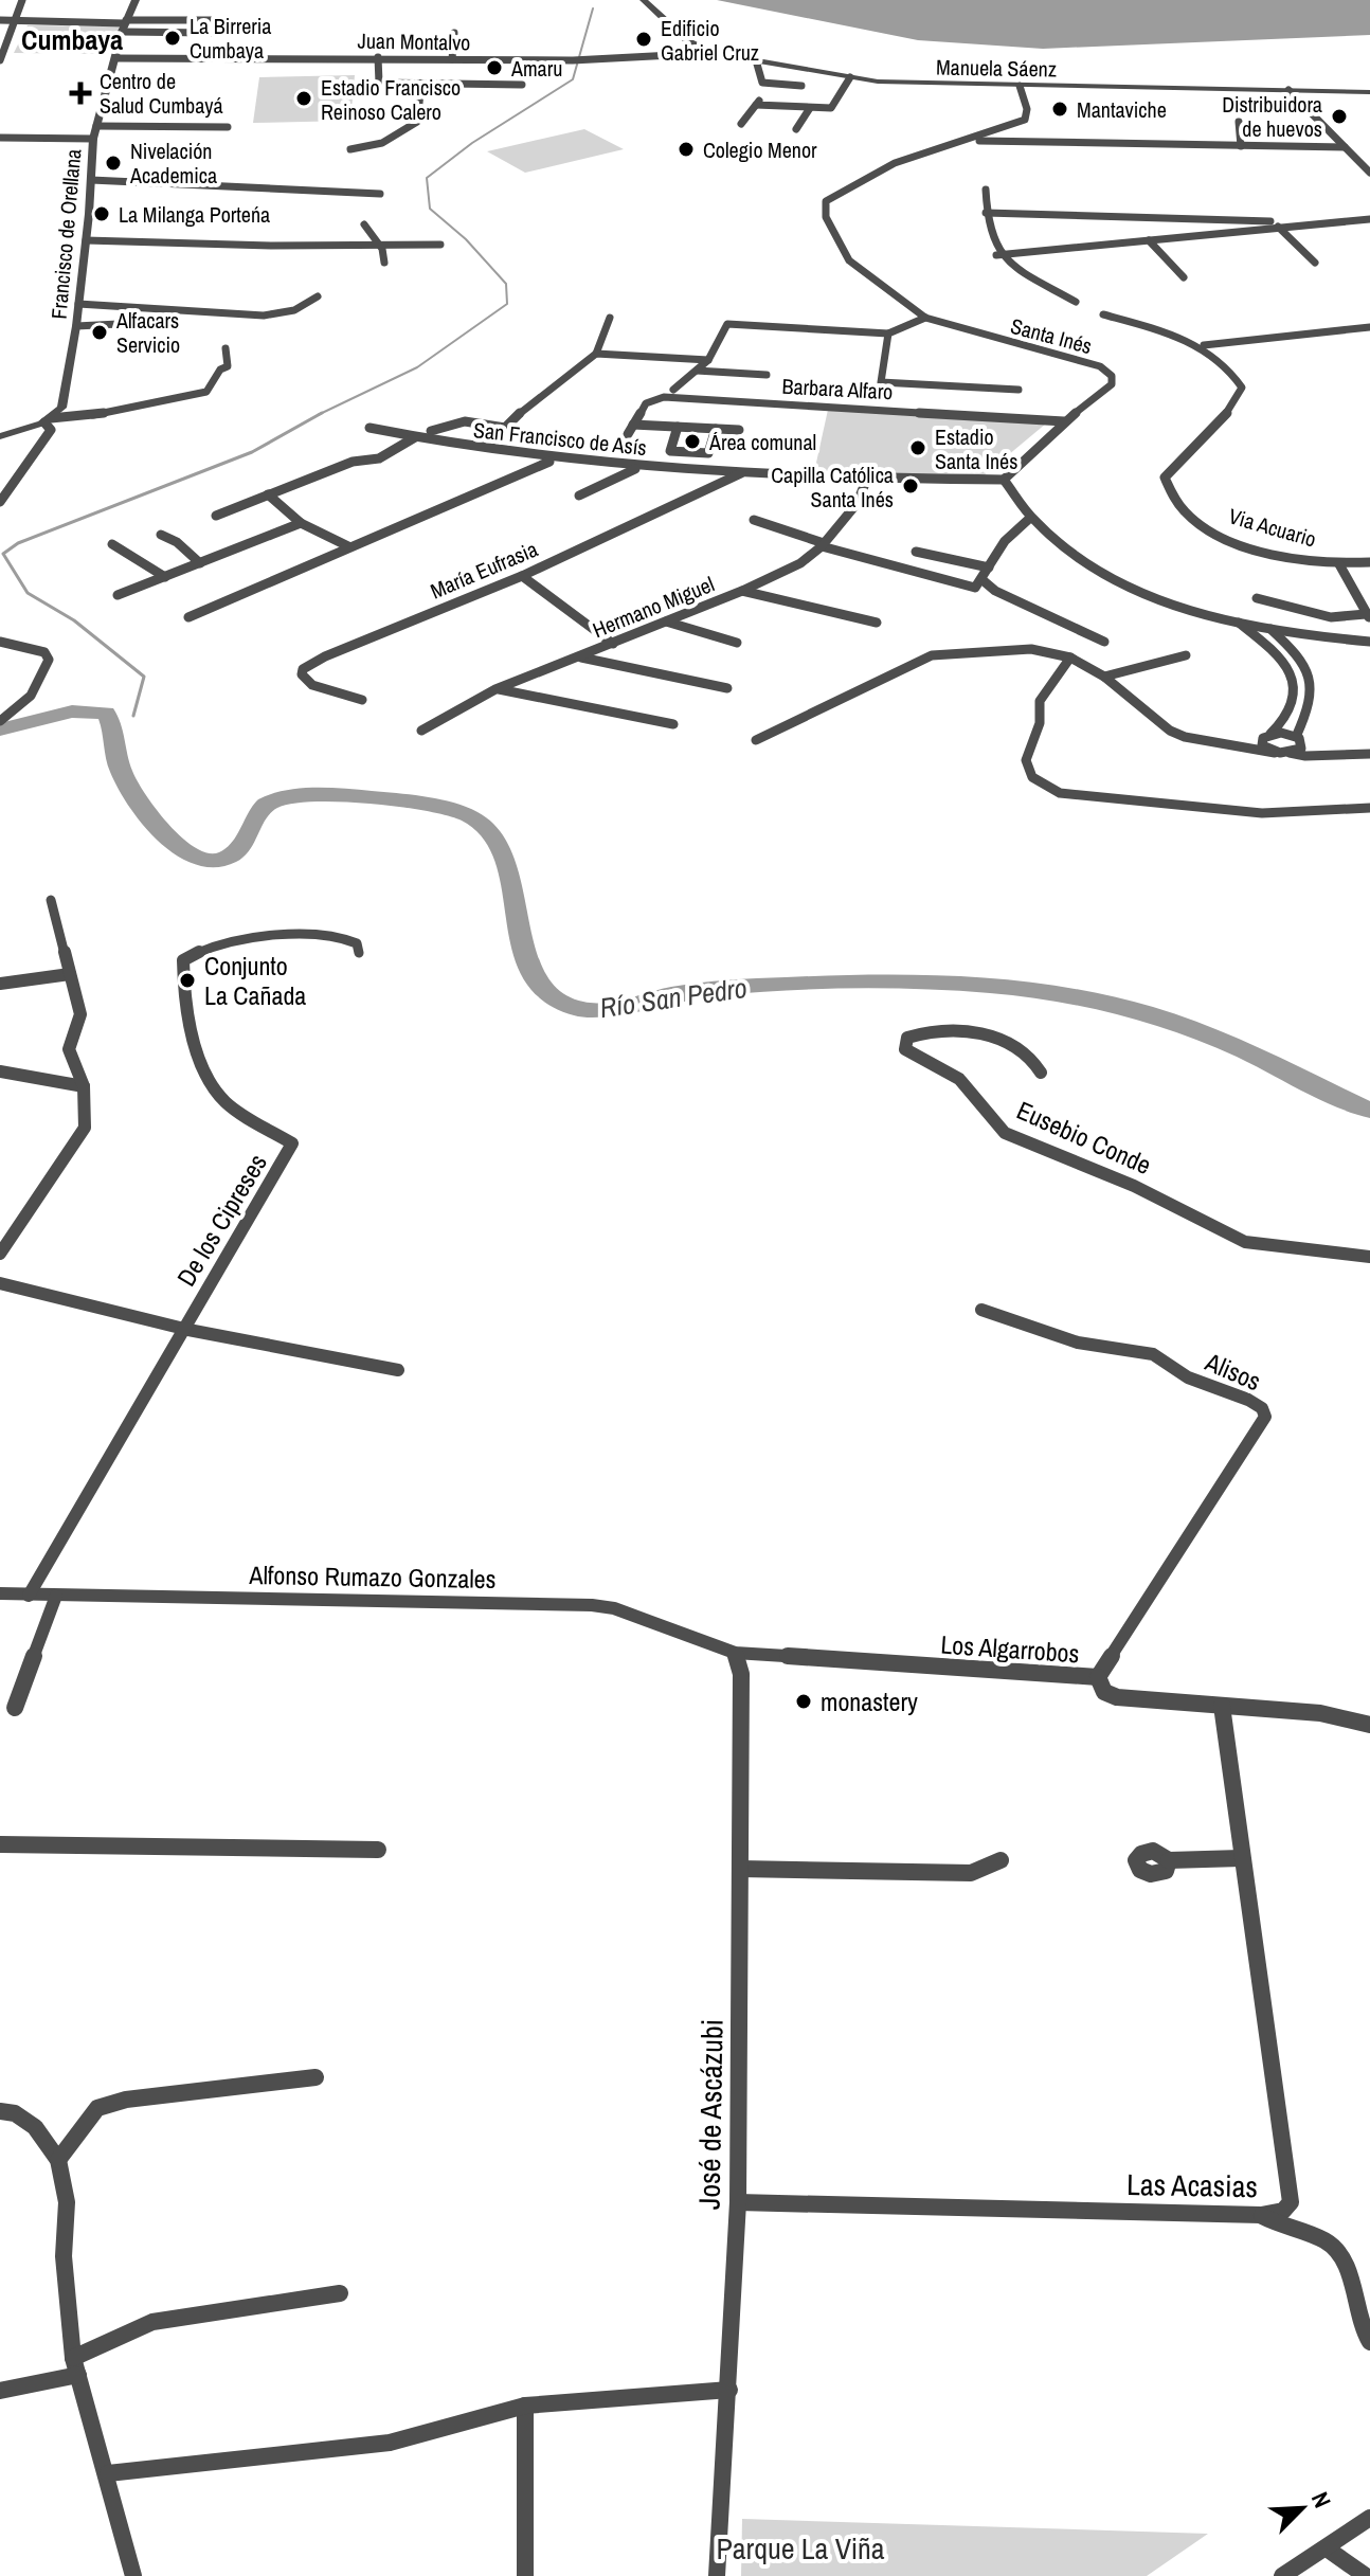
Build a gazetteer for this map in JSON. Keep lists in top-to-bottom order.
{
  "streets": {
    "street": [
      "Juan Montalvo",
      "Manuela Sáenz",
      "Francisco de Orellana",
      "Santa Inés",
      "Barbara Alfaro",
      "San Francisco de Asís",
      "Via Acuario",
      "María Eufrasia",
      "Hermano Miguel",
      "Eusebio Conde",
      "De los Cipreses",
      "Alisos",
      "Alfonso Rumazo Gonzales",
      "Los Algarrobos",
      "José de Ascázubi",
      "Las Acasias"
    ]
  },
  "crossings": [
    ["Juan Montalvo", "Manuela Sáenz"],
    ["Juan Montalvo", "Francisco de Orellana"],
    ["Manuela Sáenz", "Santa Inés"],
    ["Santa Inés", "Barbara Alfaro"],
    ["Santa Inés", "San Francisco de Asís"],
    ["San Francisco de Asís", "María Eufrasia"],
    ["San Francisco de Asís", "Hermano Miguel"],
    ["De los Cipreses", "Alfonso Rumazo Gonzales"],
    ["Alisos", "Los Algarrobos"],
    ["Alfonso Rumazo Gonzales", "Los Algarrobos"],
    ["Alfonso Rumazo Gonzales", "José de Ascázubi"],
    ["Los Algarrobos", "José de Ascázubi"],
    ["Los Algarrobos", "Las Acasias"],
    ["José de Ascázubi", "Las Acasias"]
  ],
  "districts": ["Cumbaya"],
  "water": ["Río San Pedro"],
  "parks": ["Parque La Viña"],
  "places": {
    "other": [
      "La Birreria Cumbaya",
      "Edificio Gabriel Cruz",
      "Amaru",
      "Estadio Francisco Reinoso Calero",
      "Mantaviche",
      "Distribuidora de huevos",
      "Colegio Menor",
      "Nivelación Academica",
      "La Milanga Porteńa",
      "Alfacars Servicio",
      "Área comunal",
      "Estadio Santa Inés",
      "Capilla Católica Santa Inés",
      "Conjunto La Cañada",
      "monastery"
    ],
    "health": ["Centro de Salud Cumbayá"]
  },
  "north": "top right"
}
